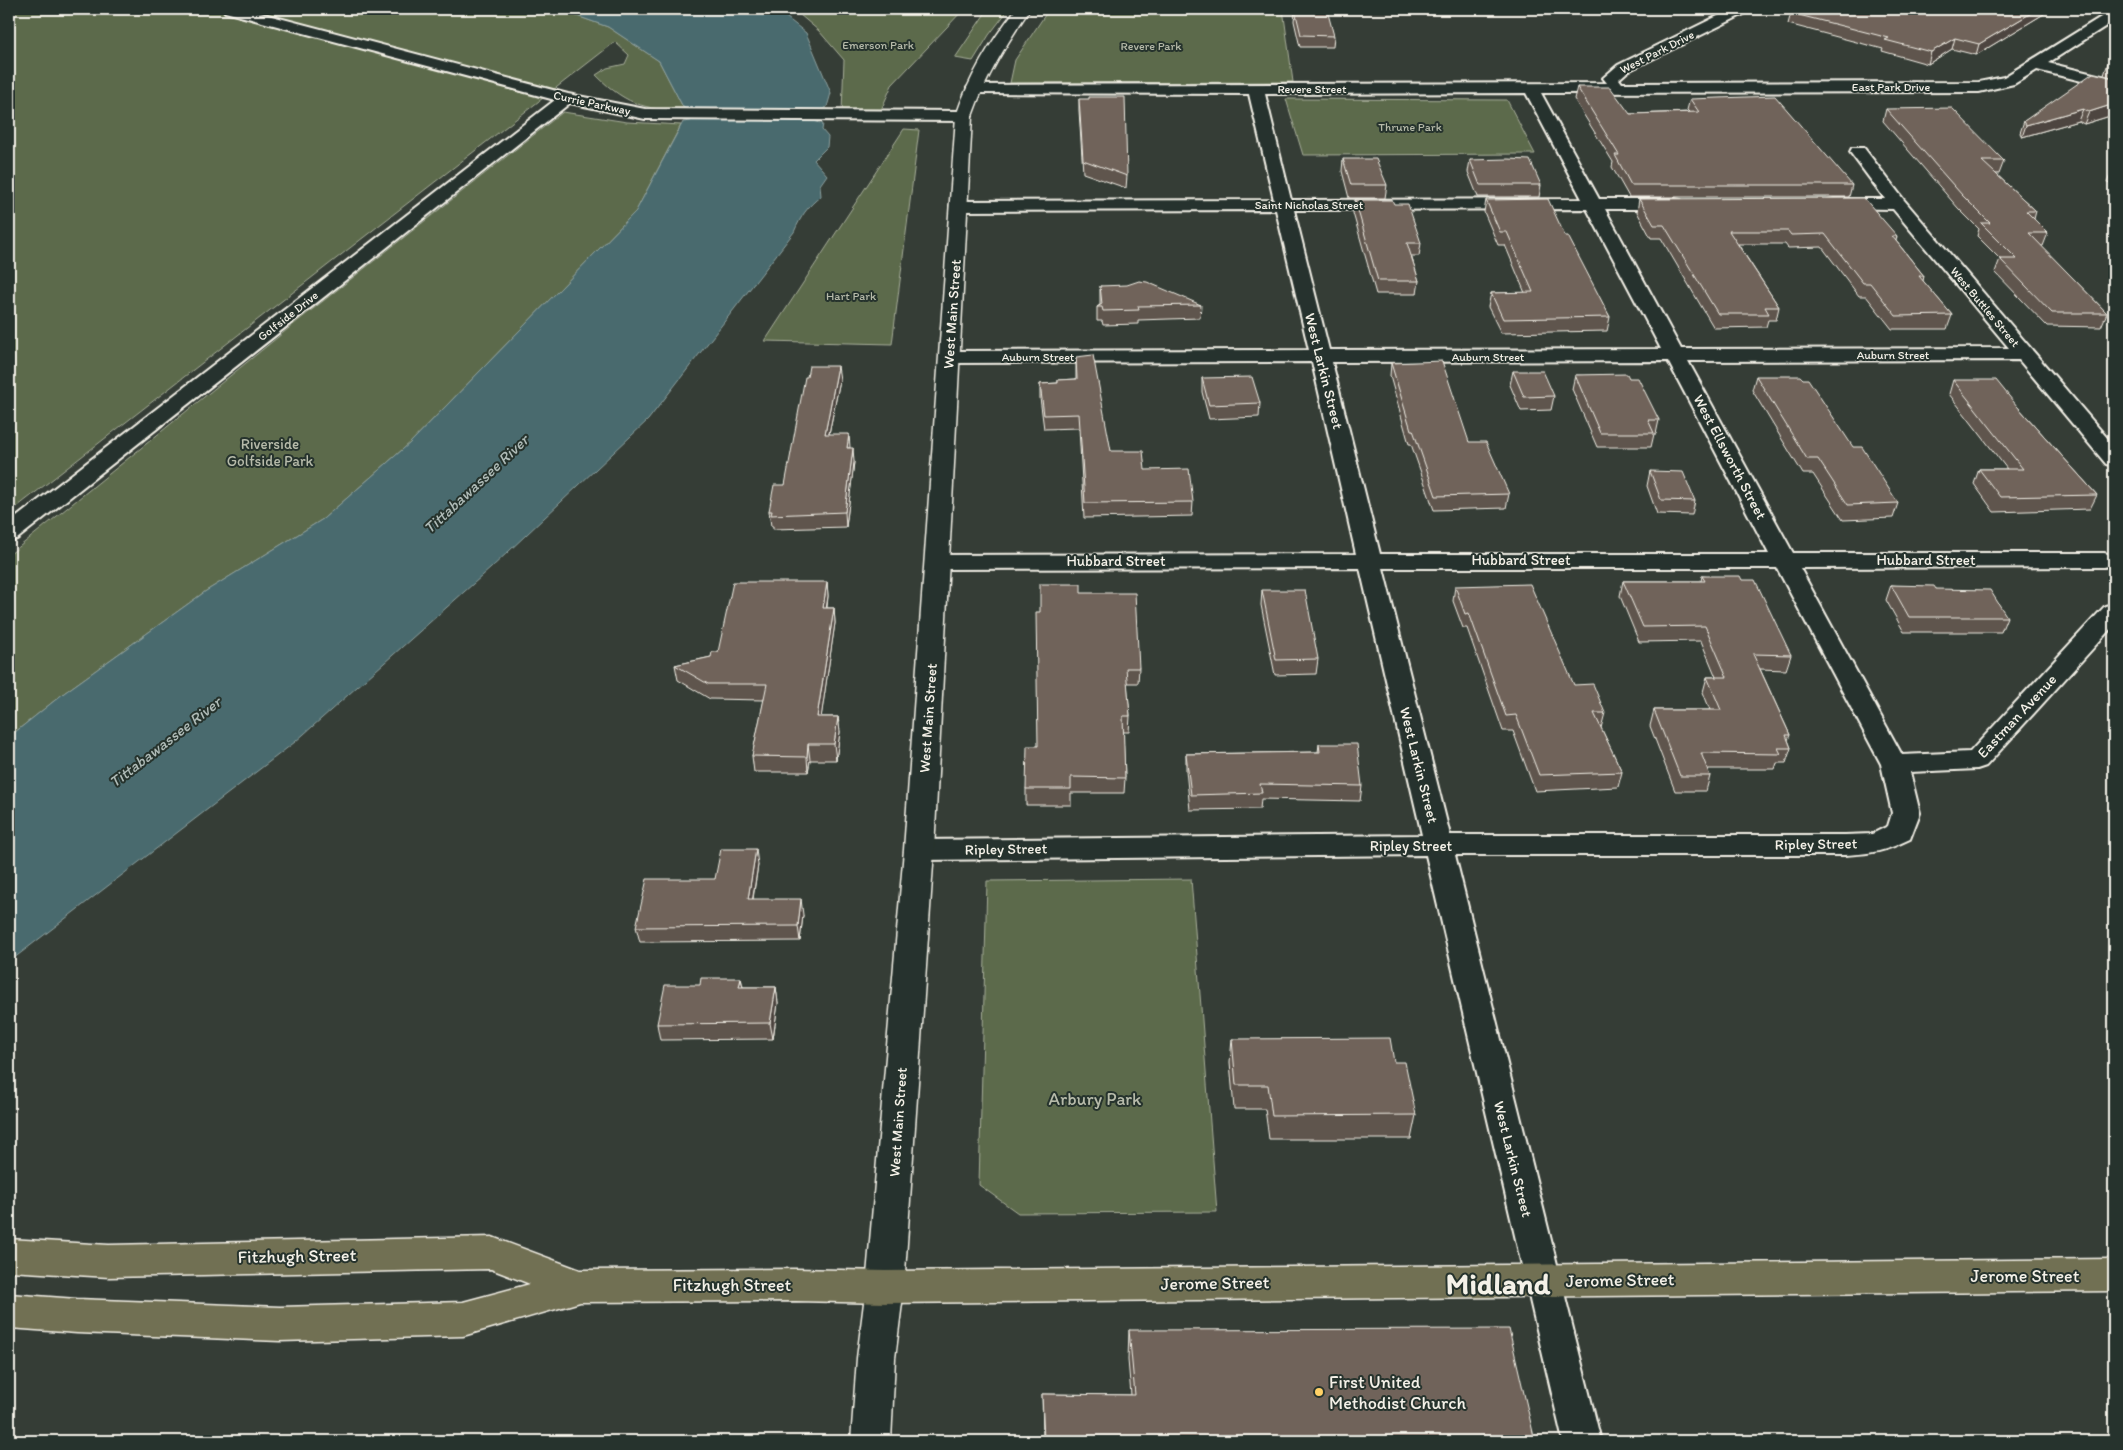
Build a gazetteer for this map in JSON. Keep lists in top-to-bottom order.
{
  "streets": {
    "highway": ["Fitzhugh Street", "Jerome Street"],
    "street": [
      "West Park Drive",
      "East Park Drive",
      "Revere Street",
      "Currie Parkway",
      "Saint Nicholas Street",
      "West Buttles Street",
      "West Main Street",
      "Golfside Drive",
      "Auburn Street",
      "West Larkin Street",
      "West Ellsworth Street",
      "Hubbard Street",
      "Eastman Avenue",
      "Ripley Street"
    ]
  },
  "crossings": [
    ["West Park Drive", "Revere Street"],
    ["East Park Drive", "Revere Street"],
    ["Revere Street", "West Main Street"],
    ["Revere Street", "West Larkin Street"],
    ["Revere Street", "West Ellsworth Street"],
    ["Currie Parkway", "West Main Street"],
    ["Currie Parkway", "Golfside Drive"],
    ["Saint Nicholas Street", "West Main Street"],
    ["Saint Nicholas Street", "West Larkin Street"],
    ["Saint Nicholas Street", "West Ellsworth Street"],
    ["West Buttles Street", "Auburn Street"],
    ["West Main Street", "Auburn Street"],
    ["West Main Street", "Hubbard Street"],
    ["West Main Street", "Ripley Street"],
    ["West Main Street", "Fitzhugh Street"],
    ["West Main Street", "Jerome Street"],
    ["Auburn Street", "West Larkin Street"],
    ["Auburn Street", "West Ellsworth Street"],
    ["West Larkin Street", "Hubbard Street"],
    ["West Larkin Street", "Ripley Street"],
    ["West Larkin Street", "Jerome Street"],
    ["West Ellsworth Street", "Hubbard Street"],
    ["West Ellsworth Street", "Eastman Avenue"],
    ["West Ellsworth Street", "Ripley Street"],
    ["Fitzhugh Street", "Jerome Street"]
  ],
  "districts": ["Midland"],
  "water": ["Tittabawassee River"],
  "parks": [
    "Emerson Park",
    "Revere Park",
    "Thrune Park",
    "Hart Park",
    "Riverside Golfside Park",
    "Arbury Park"
  ],
  "places": ["First United Methodist Church"]
}
